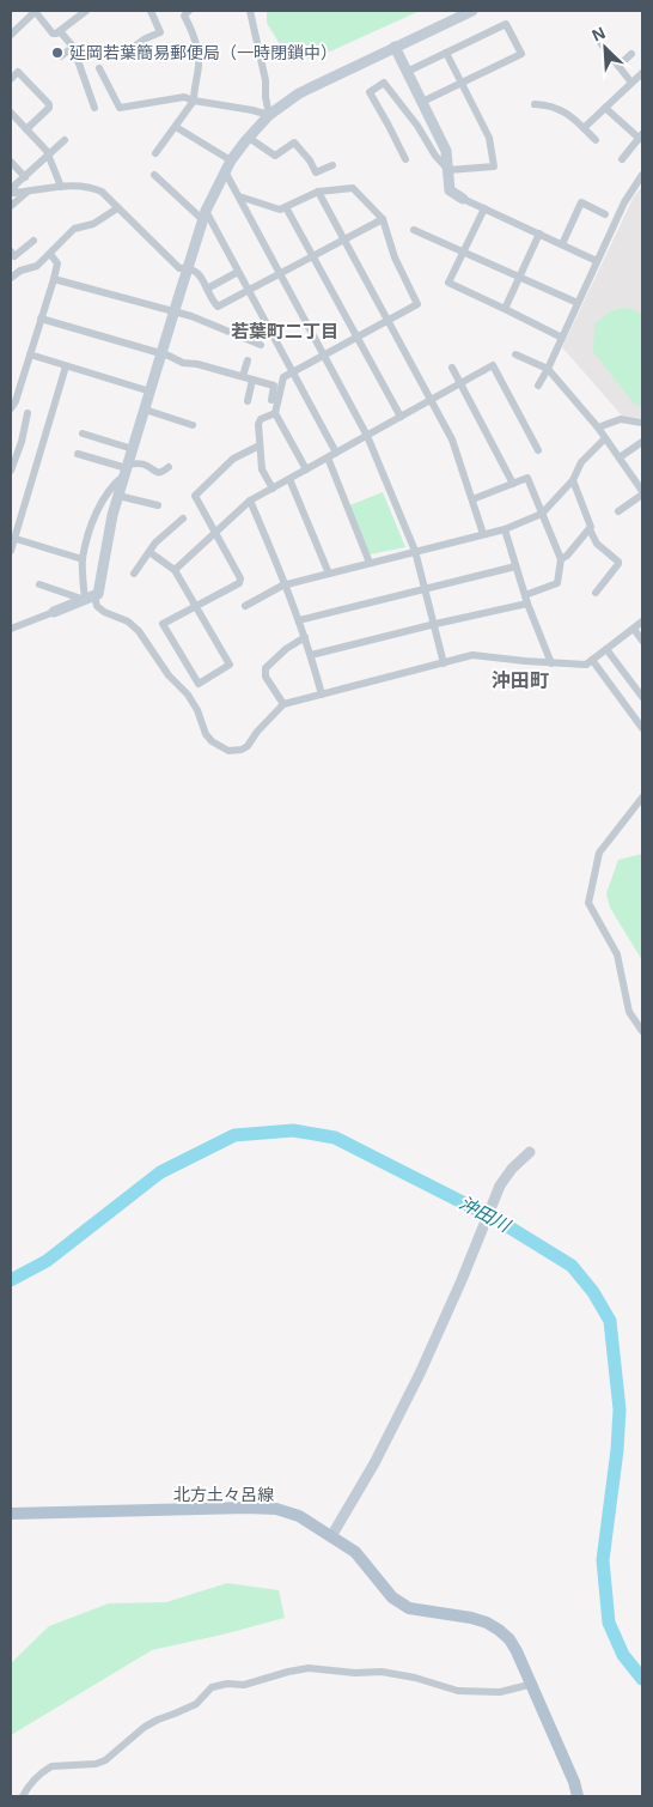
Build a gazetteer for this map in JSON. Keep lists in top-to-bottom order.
{
  "streets": {
    "main road": ["北方土々呂線"]
  },
  "districts": ["若葉町二丁目", "沖田町"],
  "water": ["沖田川"],
  "places": ["延岡若葉簡易郵便局（一時閉鎖中）"],
  "north": "top left"
}
